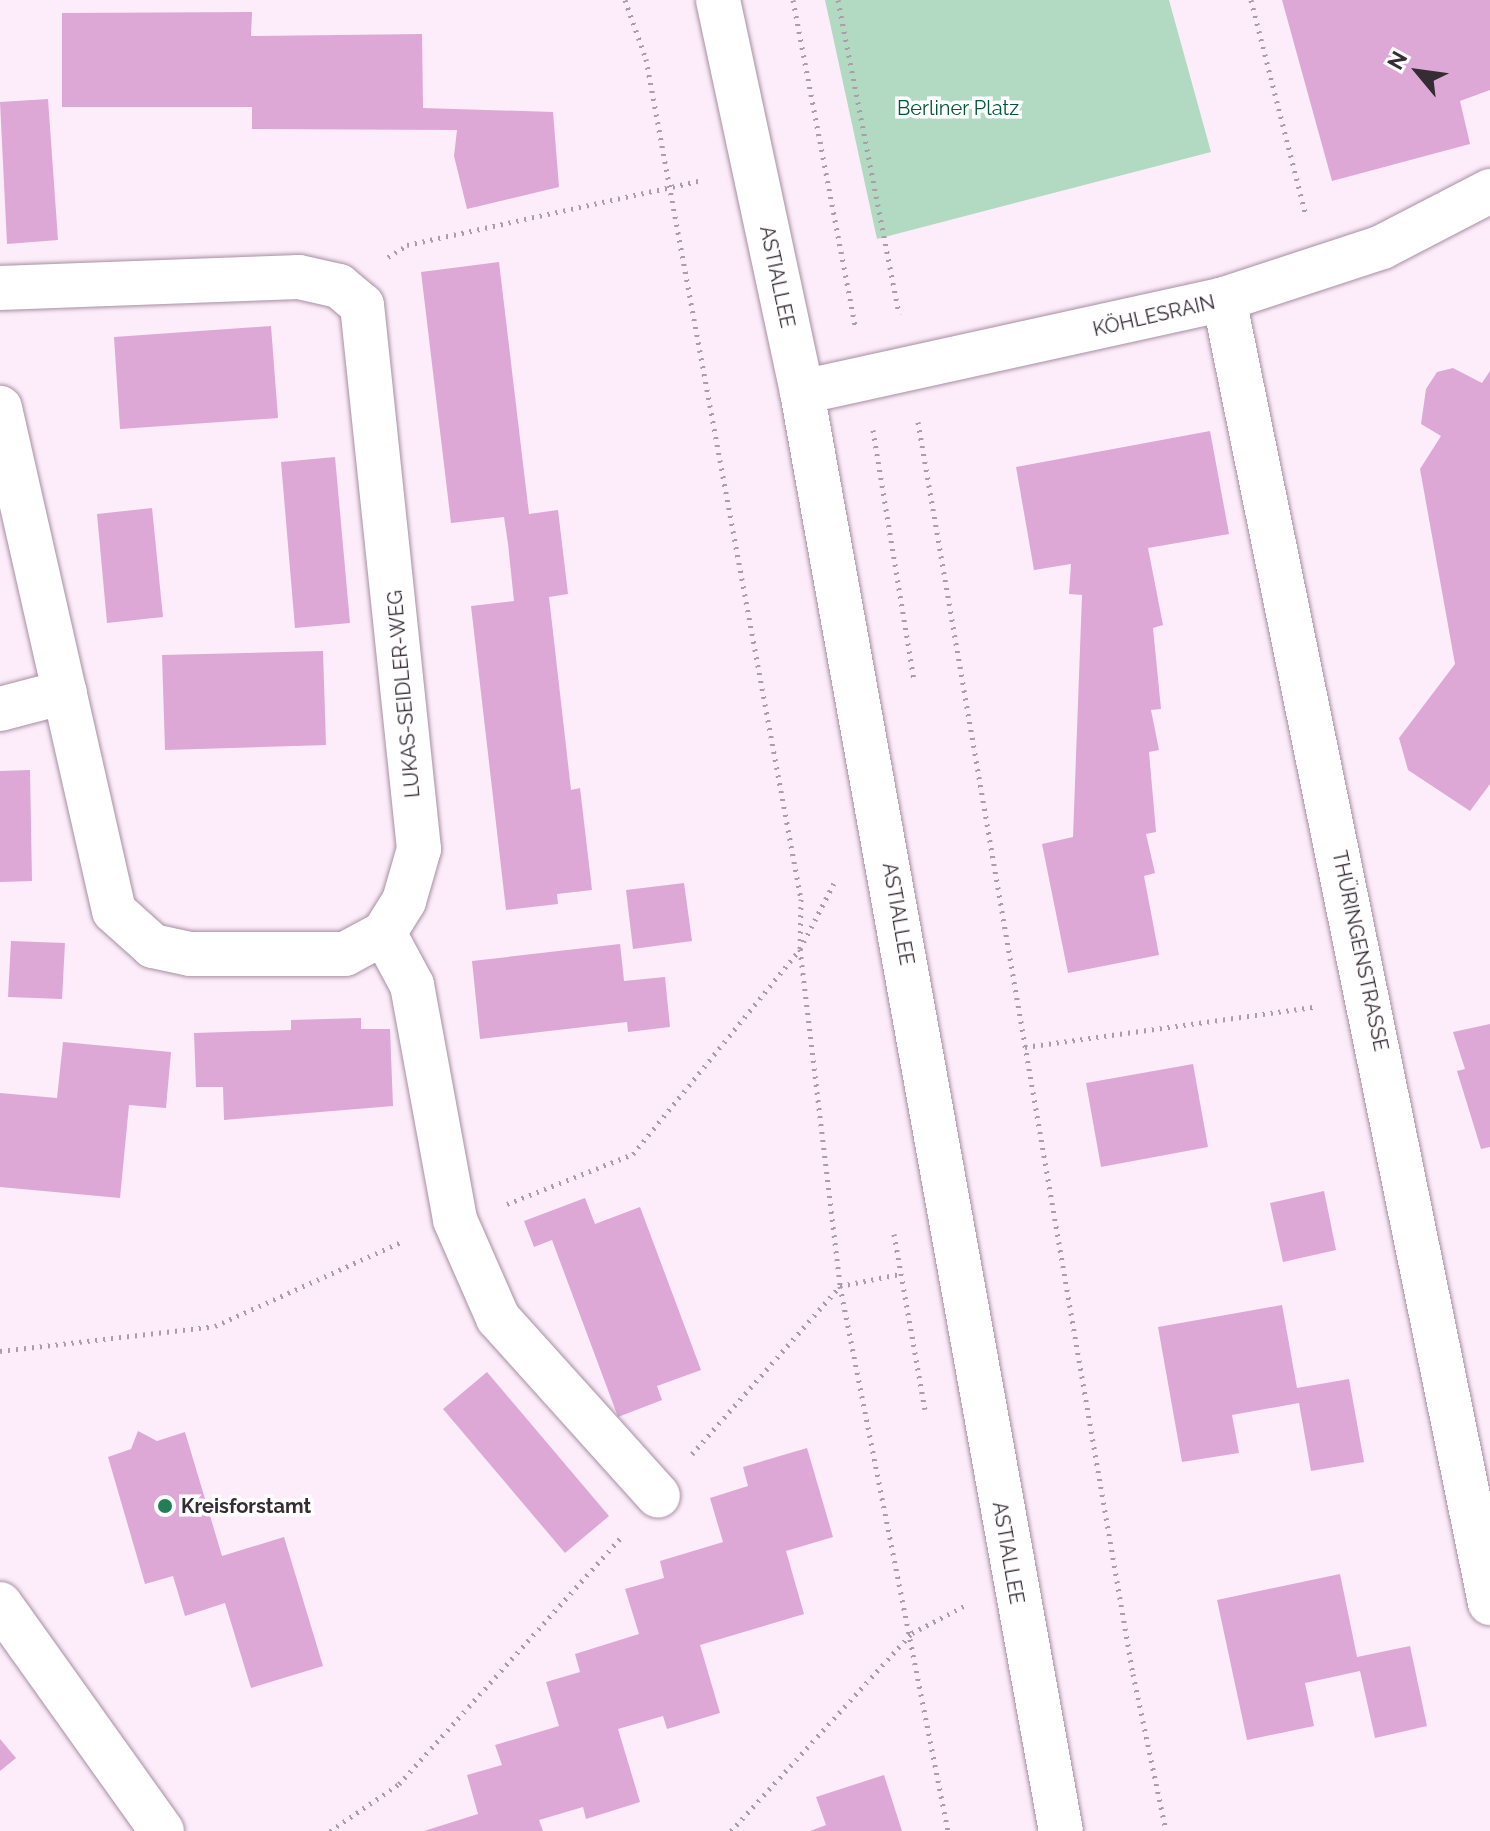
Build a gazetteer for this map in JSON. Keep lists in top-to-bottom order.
{
  "streets": {
    "street": [
      "ASTIALLEE",
      "KÖHLESRAIN",
      "LUKAS-SEIDLER-WEG",
      "THÜRINGENSTRASSE"
    ]
  },
  "crossings": [
    ["ASTIALLEE", "KÖHLESRAIN"],
    ["KÖHLESRAIN", "THÜRINGENSTRASSE"]
  ],
  "parks": ["Berliner Platz"],
  "places": ["Kreisforstamt"],
  "north": "top left"
}
